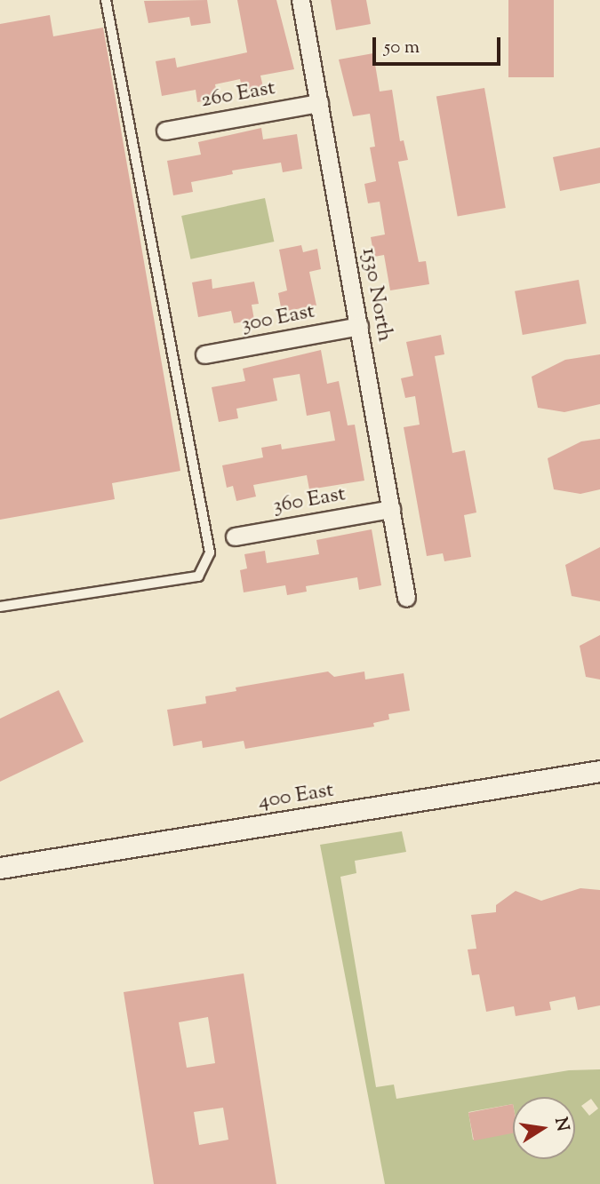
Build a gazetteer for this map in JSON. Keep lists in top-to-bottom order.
{
  "streets": {
    "street": [
      "260 East",
      "1530 North",
      "300 East",
      "360 East",
      "400 East"
    ]
  },
  "crossings": [
    ["260 East", "1530 North"],
    ["1530 North", "300 East"],
    ["1530 North", "360 East"]
  ],
  "scale_bar": "50 m",
  "north": "right"
}
